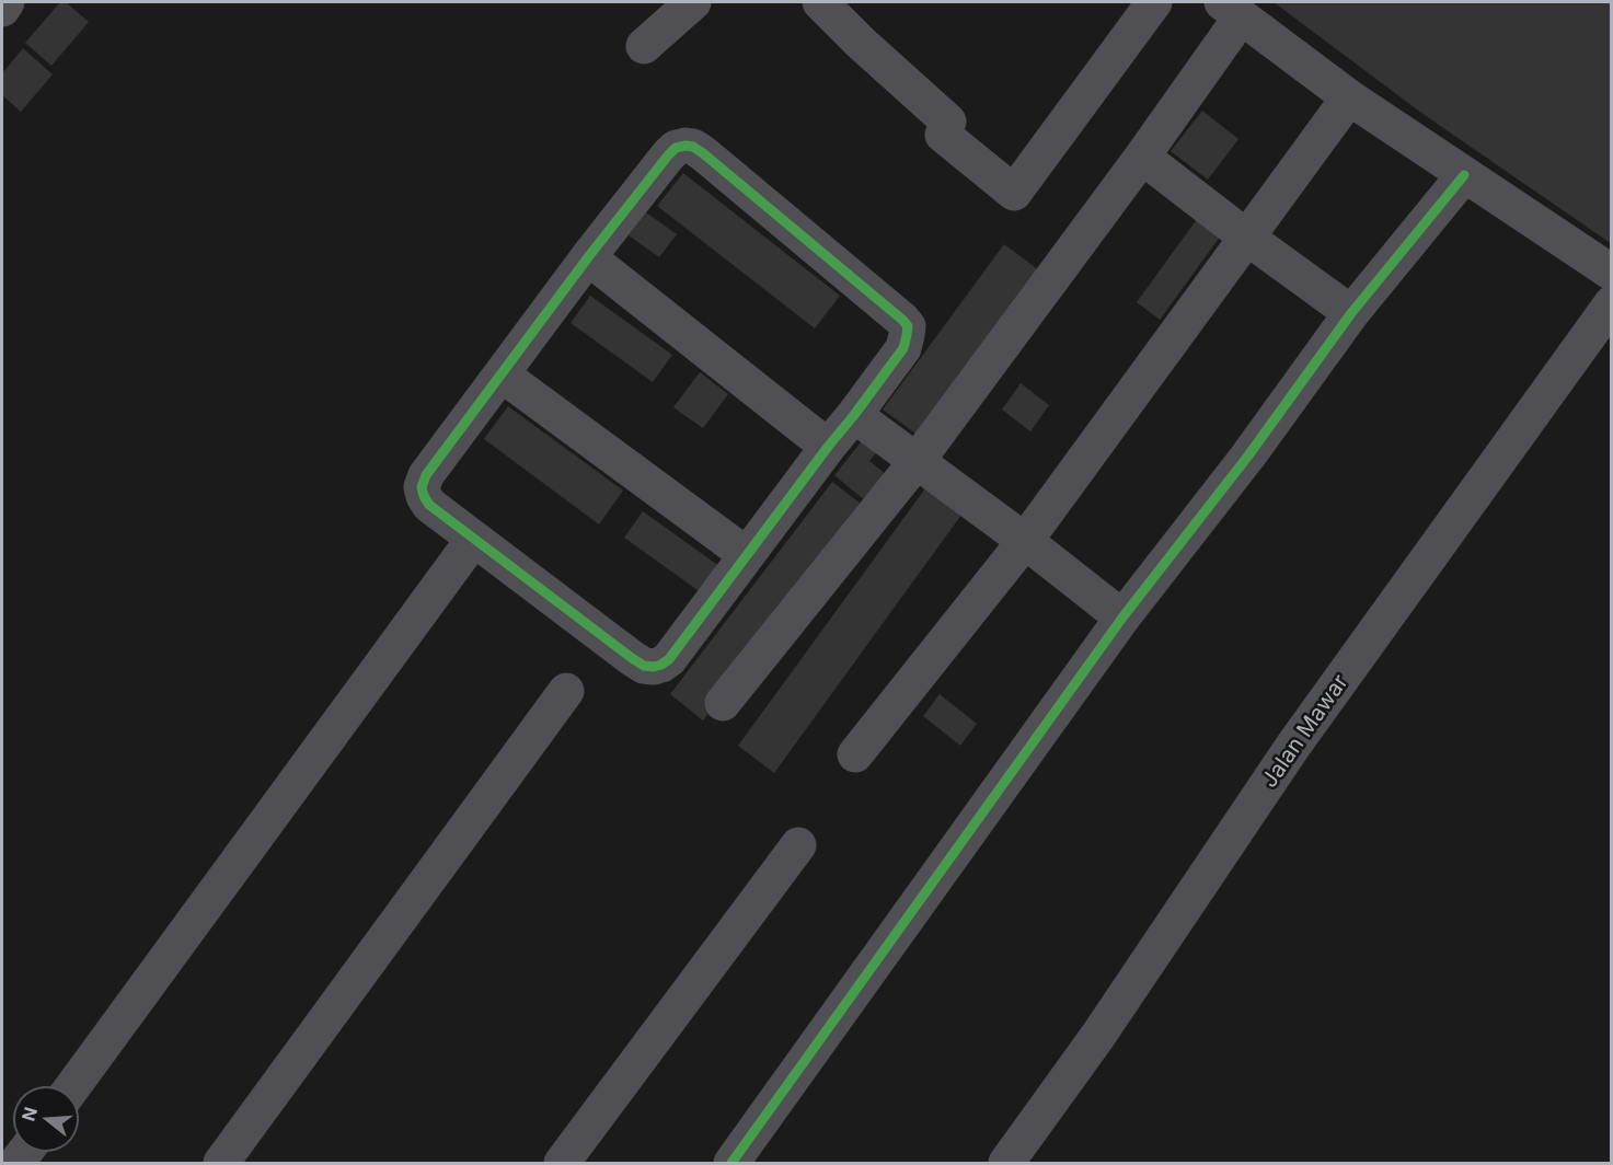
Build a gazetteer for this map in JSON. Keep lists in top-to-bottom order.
{
  "streets": {
    "street": ["Jalan Mawar"]
  },
  "north": "left"
}
